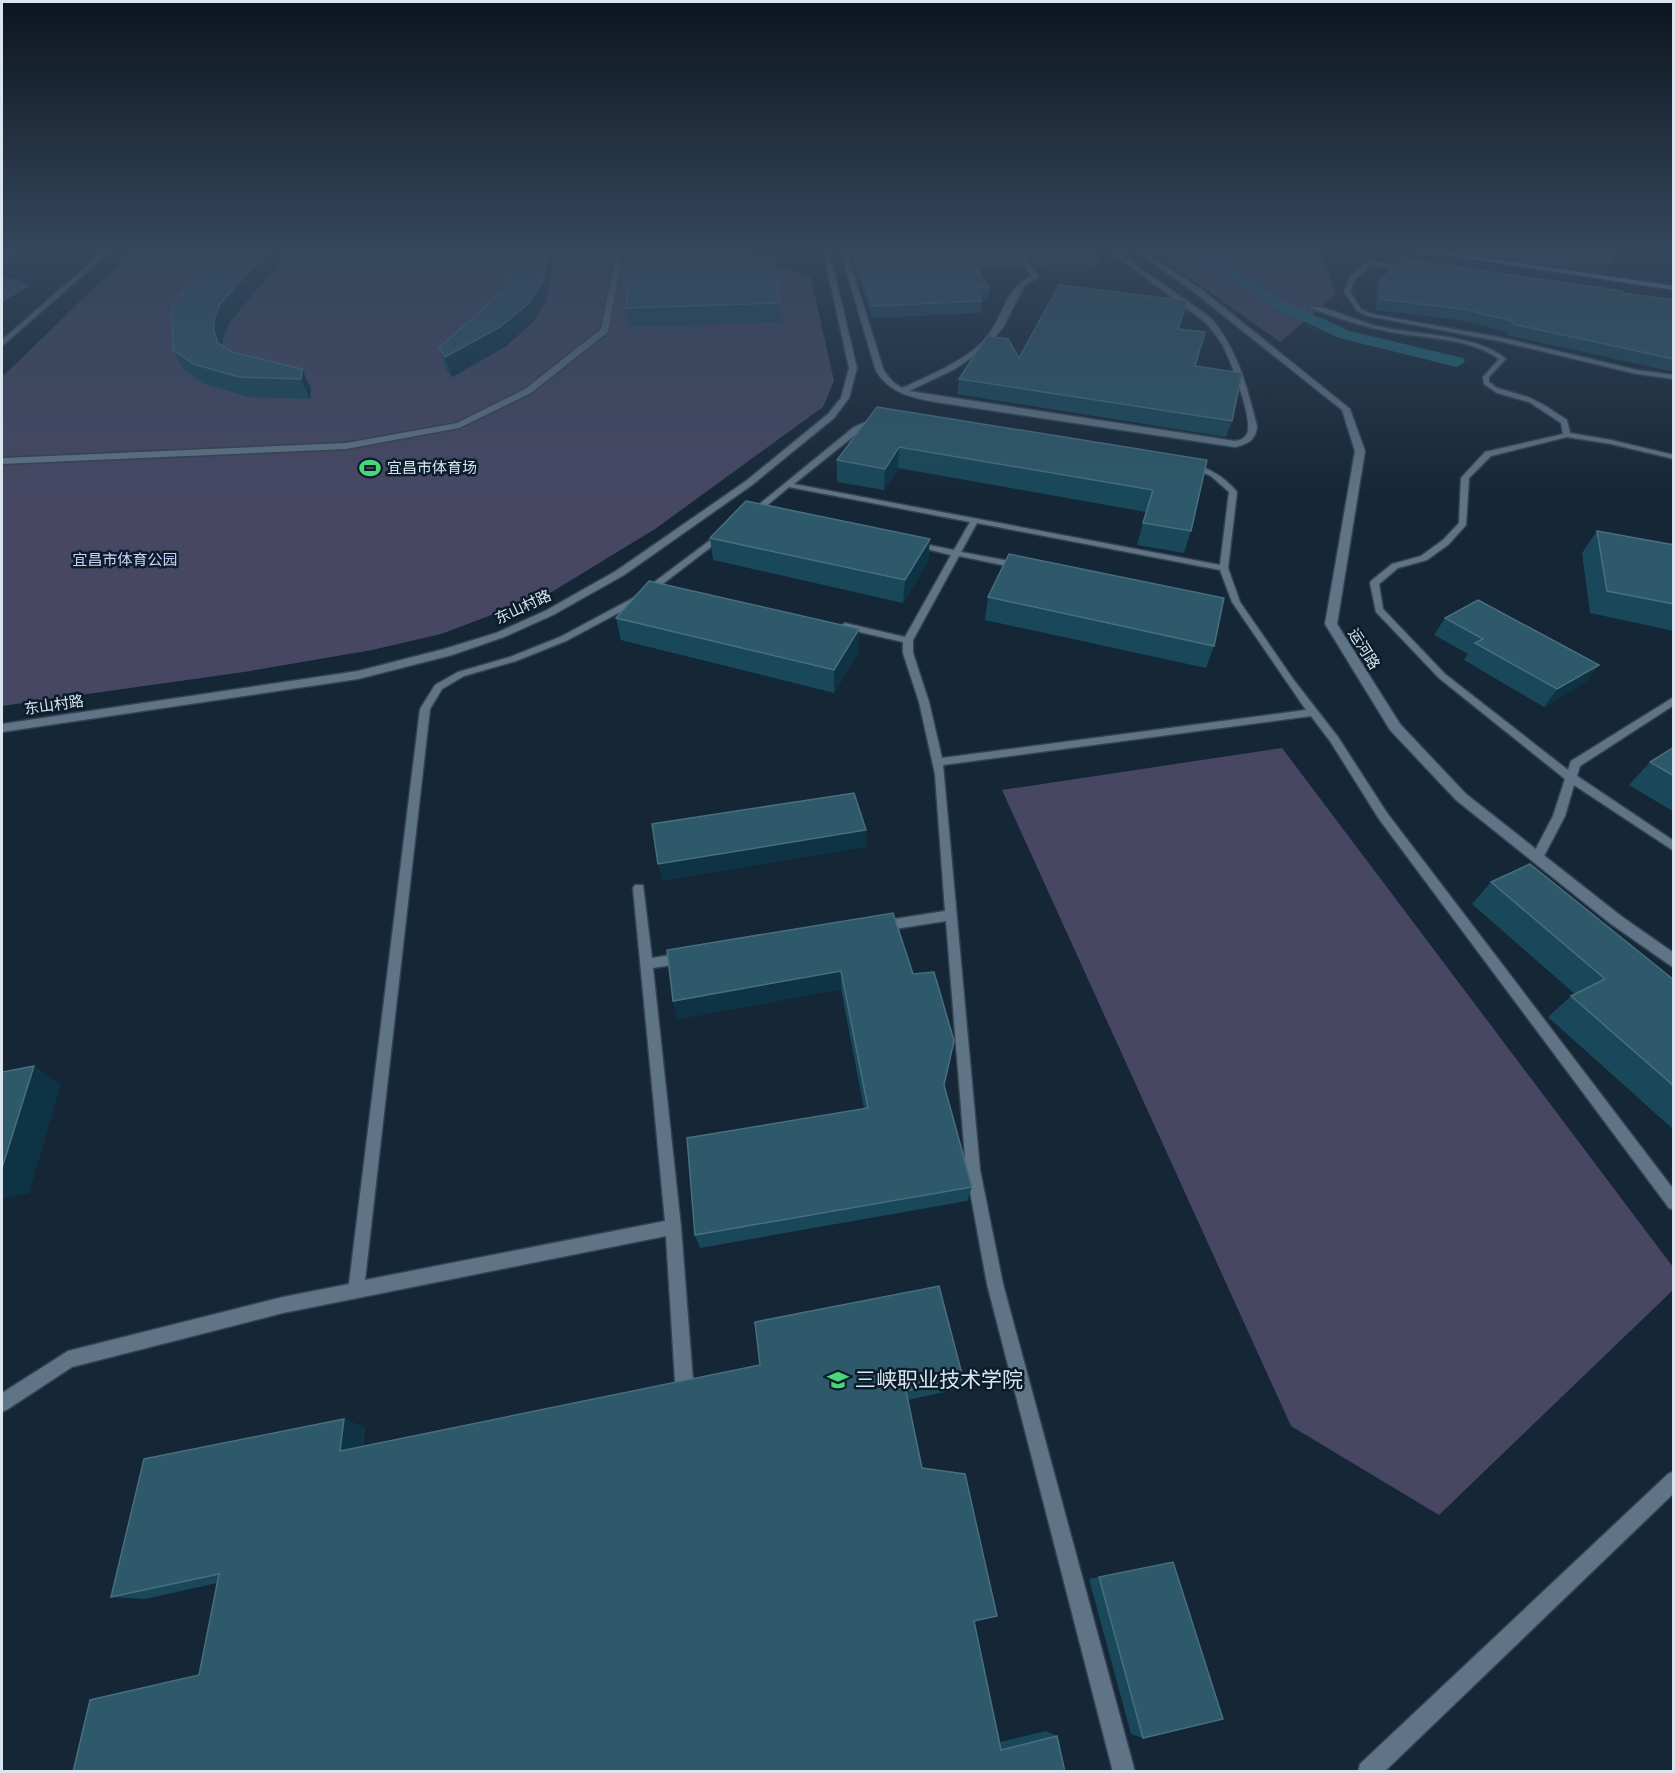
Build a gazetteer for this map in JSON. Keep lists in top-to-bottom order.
{
  "streets": {
    "street": ["东山村路", "运河路"]
  },
  "parks": ["宜昌市体育公园"],
  "places": {
    "sports": ["宜昌市体育场"],
    "school or university": ["三峡职业技术学院"]
  }
}
